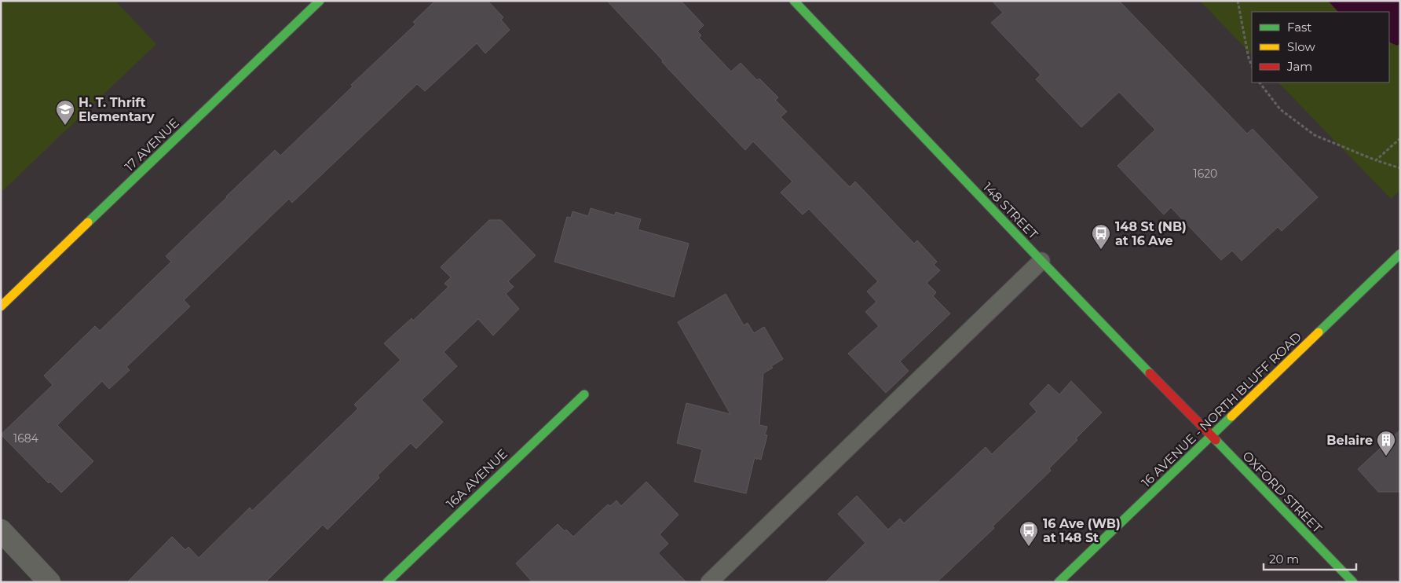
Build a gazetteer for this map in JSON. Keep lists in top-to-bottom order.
{
  "streets": {
    "main road": [
      "17 AVENUE",
      "148 STREET",
      "16 AVENUE - NORTH BLUFF ROAD",
      "16A AVENUE",
      "OXFORD STREET"
    ]
  },
  "crossings": [
    ["148 STREET", "16 AVENUE - NORTH BLUFF ROAD"],
    ["148 STREET", "OXFORD STREET"],
    ["16 AVENUE - NORTH BLUFF ROAD", "OXFORD STREET"]
  ],
  "places": {
    "school or university": ["H. T. Thrift Elementary"],
    "bus stop": ["148 St (NB) at 16 Ave", "16 Ave (WB) at 148 St"],
    "building": ["Belaire"]
  },
  "house_numbers": ["1620", "1684"],
  "legend": ["Fast", "Slow", "Jam"],
  "scale_bar": "20 m"
}
